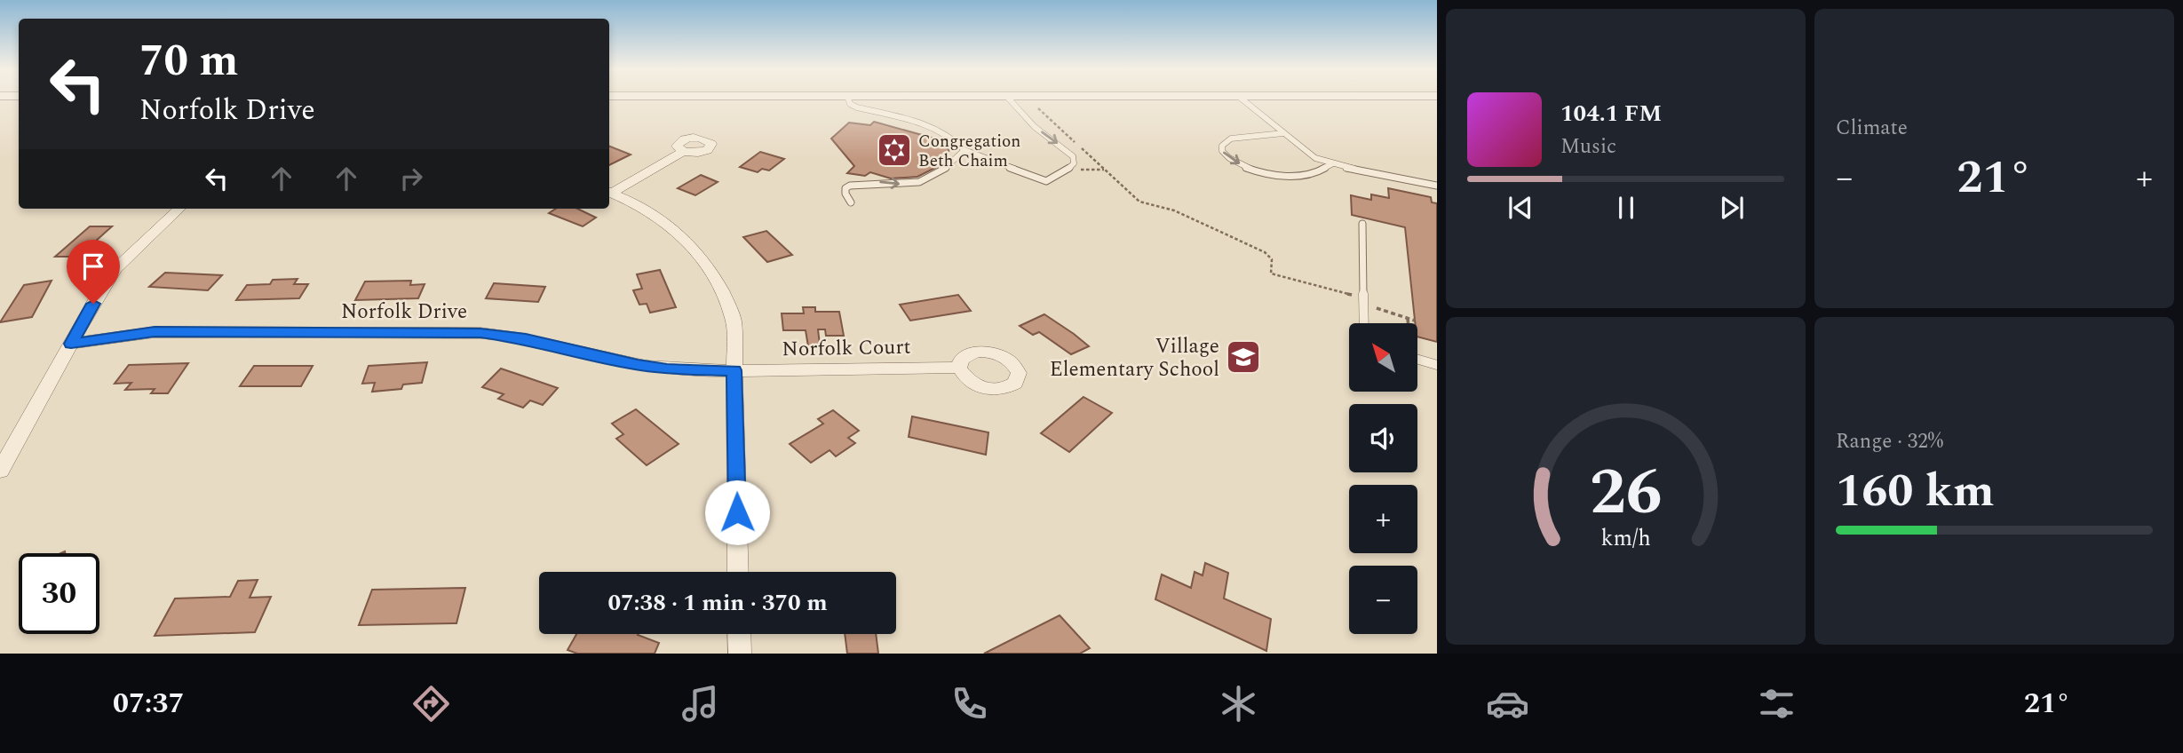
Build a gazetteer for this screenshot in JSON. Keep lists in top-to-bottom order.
{
  "streets": {
    "street": ["Norfolk Drive", "Norfolk Court"]
  },
  "crossings": [
    ["Norfolk Drive", "Norfolk Court"]
  ],
  "places": {
    "synagogue": ["Congregation Beth Chaim"],
    "school or university": ["Village Elementary School"]
  },
  "north": "top left",
  "page": {
    "tile": [
      "Climate",
      ["Range · 32%", "160 km"]
    ],
    "turn": ["70 m", "Norfolk Drive"],
    "song": ["104.1 FM", "Music"],
    "heat": ["−", "21°", "+"],
    "map_buttons": ["+", "−"],
    "limit": "30",
    "trip": "07:38 · 1 min · 370 m",
    "tabs": ["07:37", "21°"],
    "gauge": ["26", "km/h"]
  }
}
